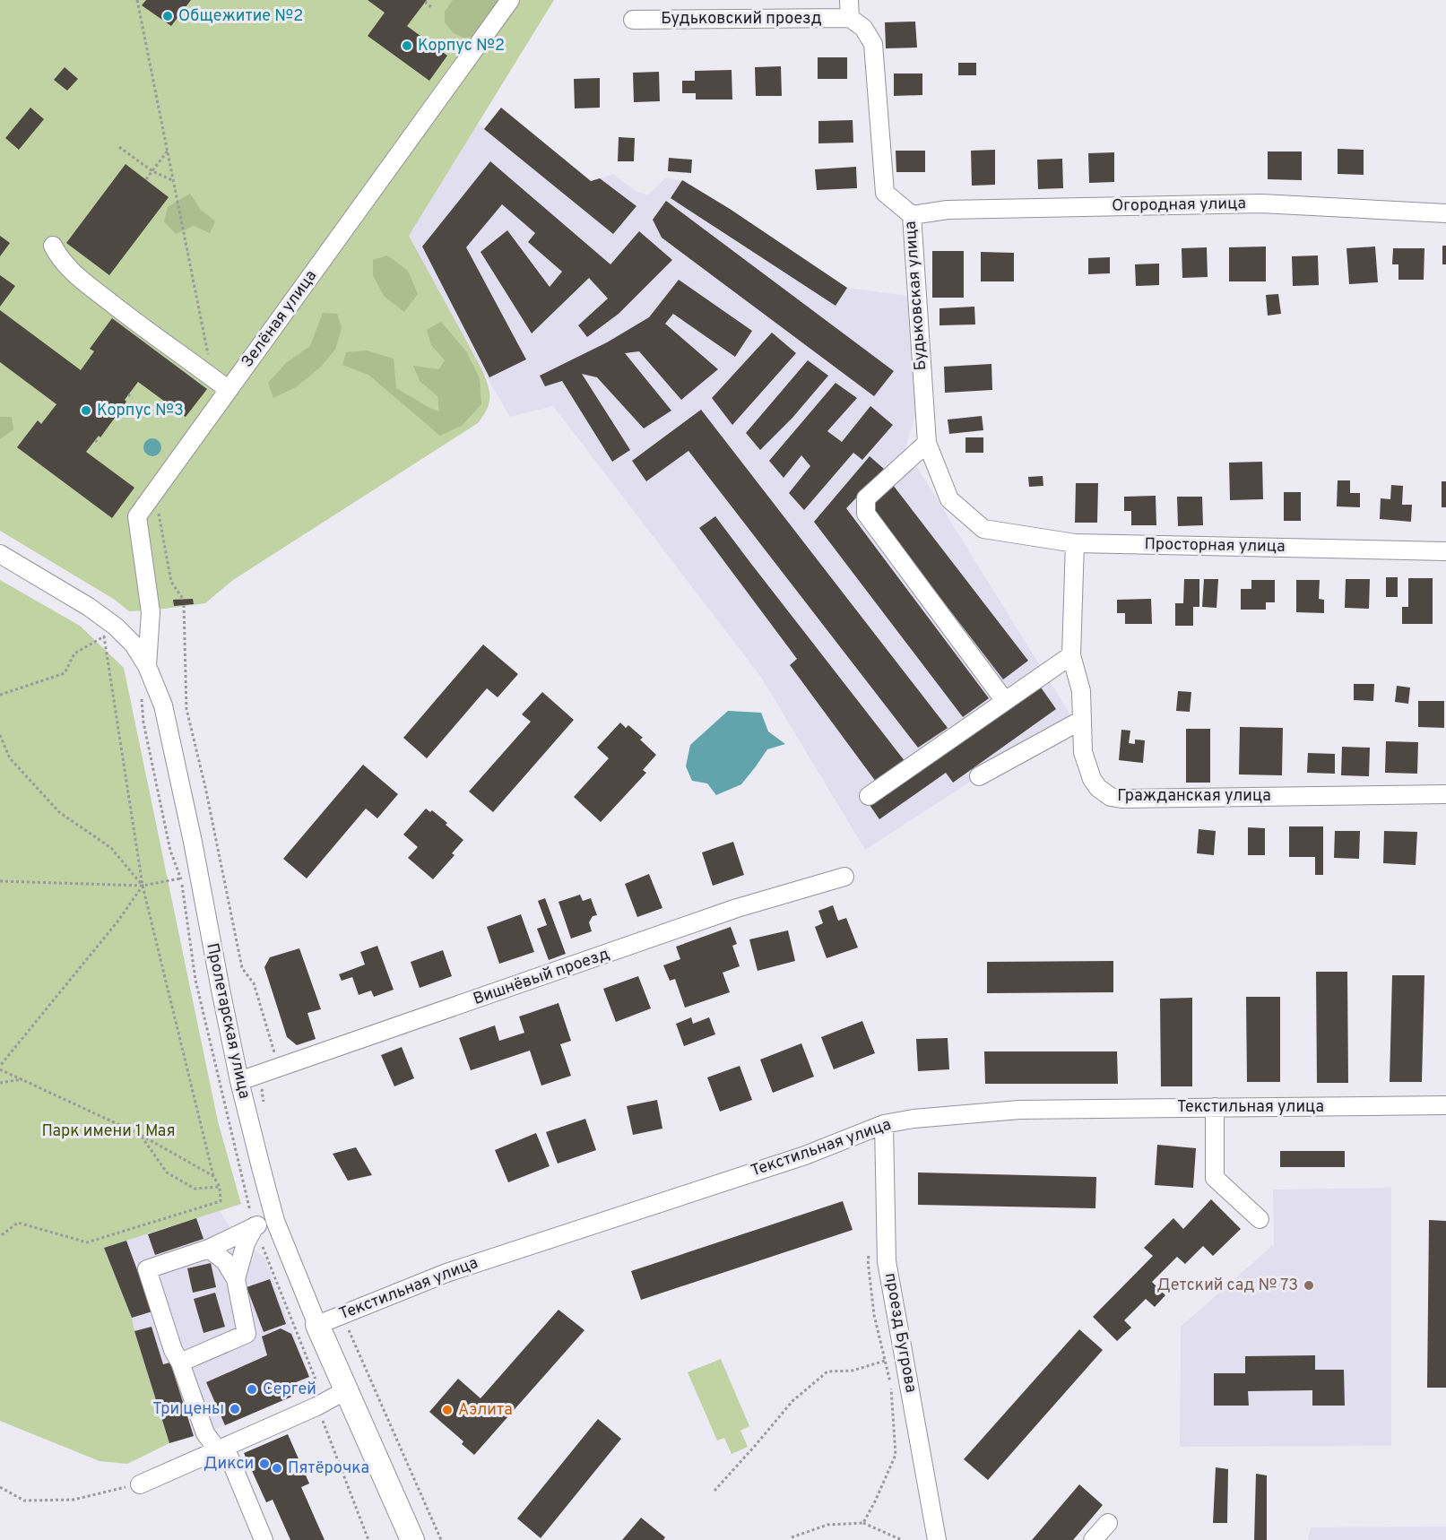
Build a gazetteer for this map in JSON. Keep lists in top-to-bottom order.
{
  "streets": {
    "main road": ["Пролетарская улица"],
    "street": [
      "Будьковский проезд",
      "Огородная улица",
      "Будьковская улица",
      "Зелёная улица",
      "Просторная улица",
      "Гражданская улица",
      "Вишнёвый проезд",
      "Текстильная улица",
      "проезд Бугрова"
    ]
  },
  "crossings": [
    ["Будьковский проезд", "Будьковская улица"],
    ["Огородная улица", "Будьковская улица"],
    ["Будьковская улица", "Просторная улица"],
    ["Зелёная улица", "Пролетарская улица"],
    ["Просторная улица", "Гражданская улица"],
    ["Вишнёвый проезд", "Пролетарская улица"],
    ["Пролетарская улица", "Текстильная улица"],
    ["Текстильная улица", "проезд Бугрова"]
  ],
  "parks": ["Парк имени 1 Мая"],
  "places": [
    "Общежитие №2",
    "Корпус №2",
    "Корпус №3",
    "Детский сад № 73",
    "Сергей",
    "Три цены",
    "Аэлита",
    "Дикси",
    "Пятёрочка"
  ]
}
